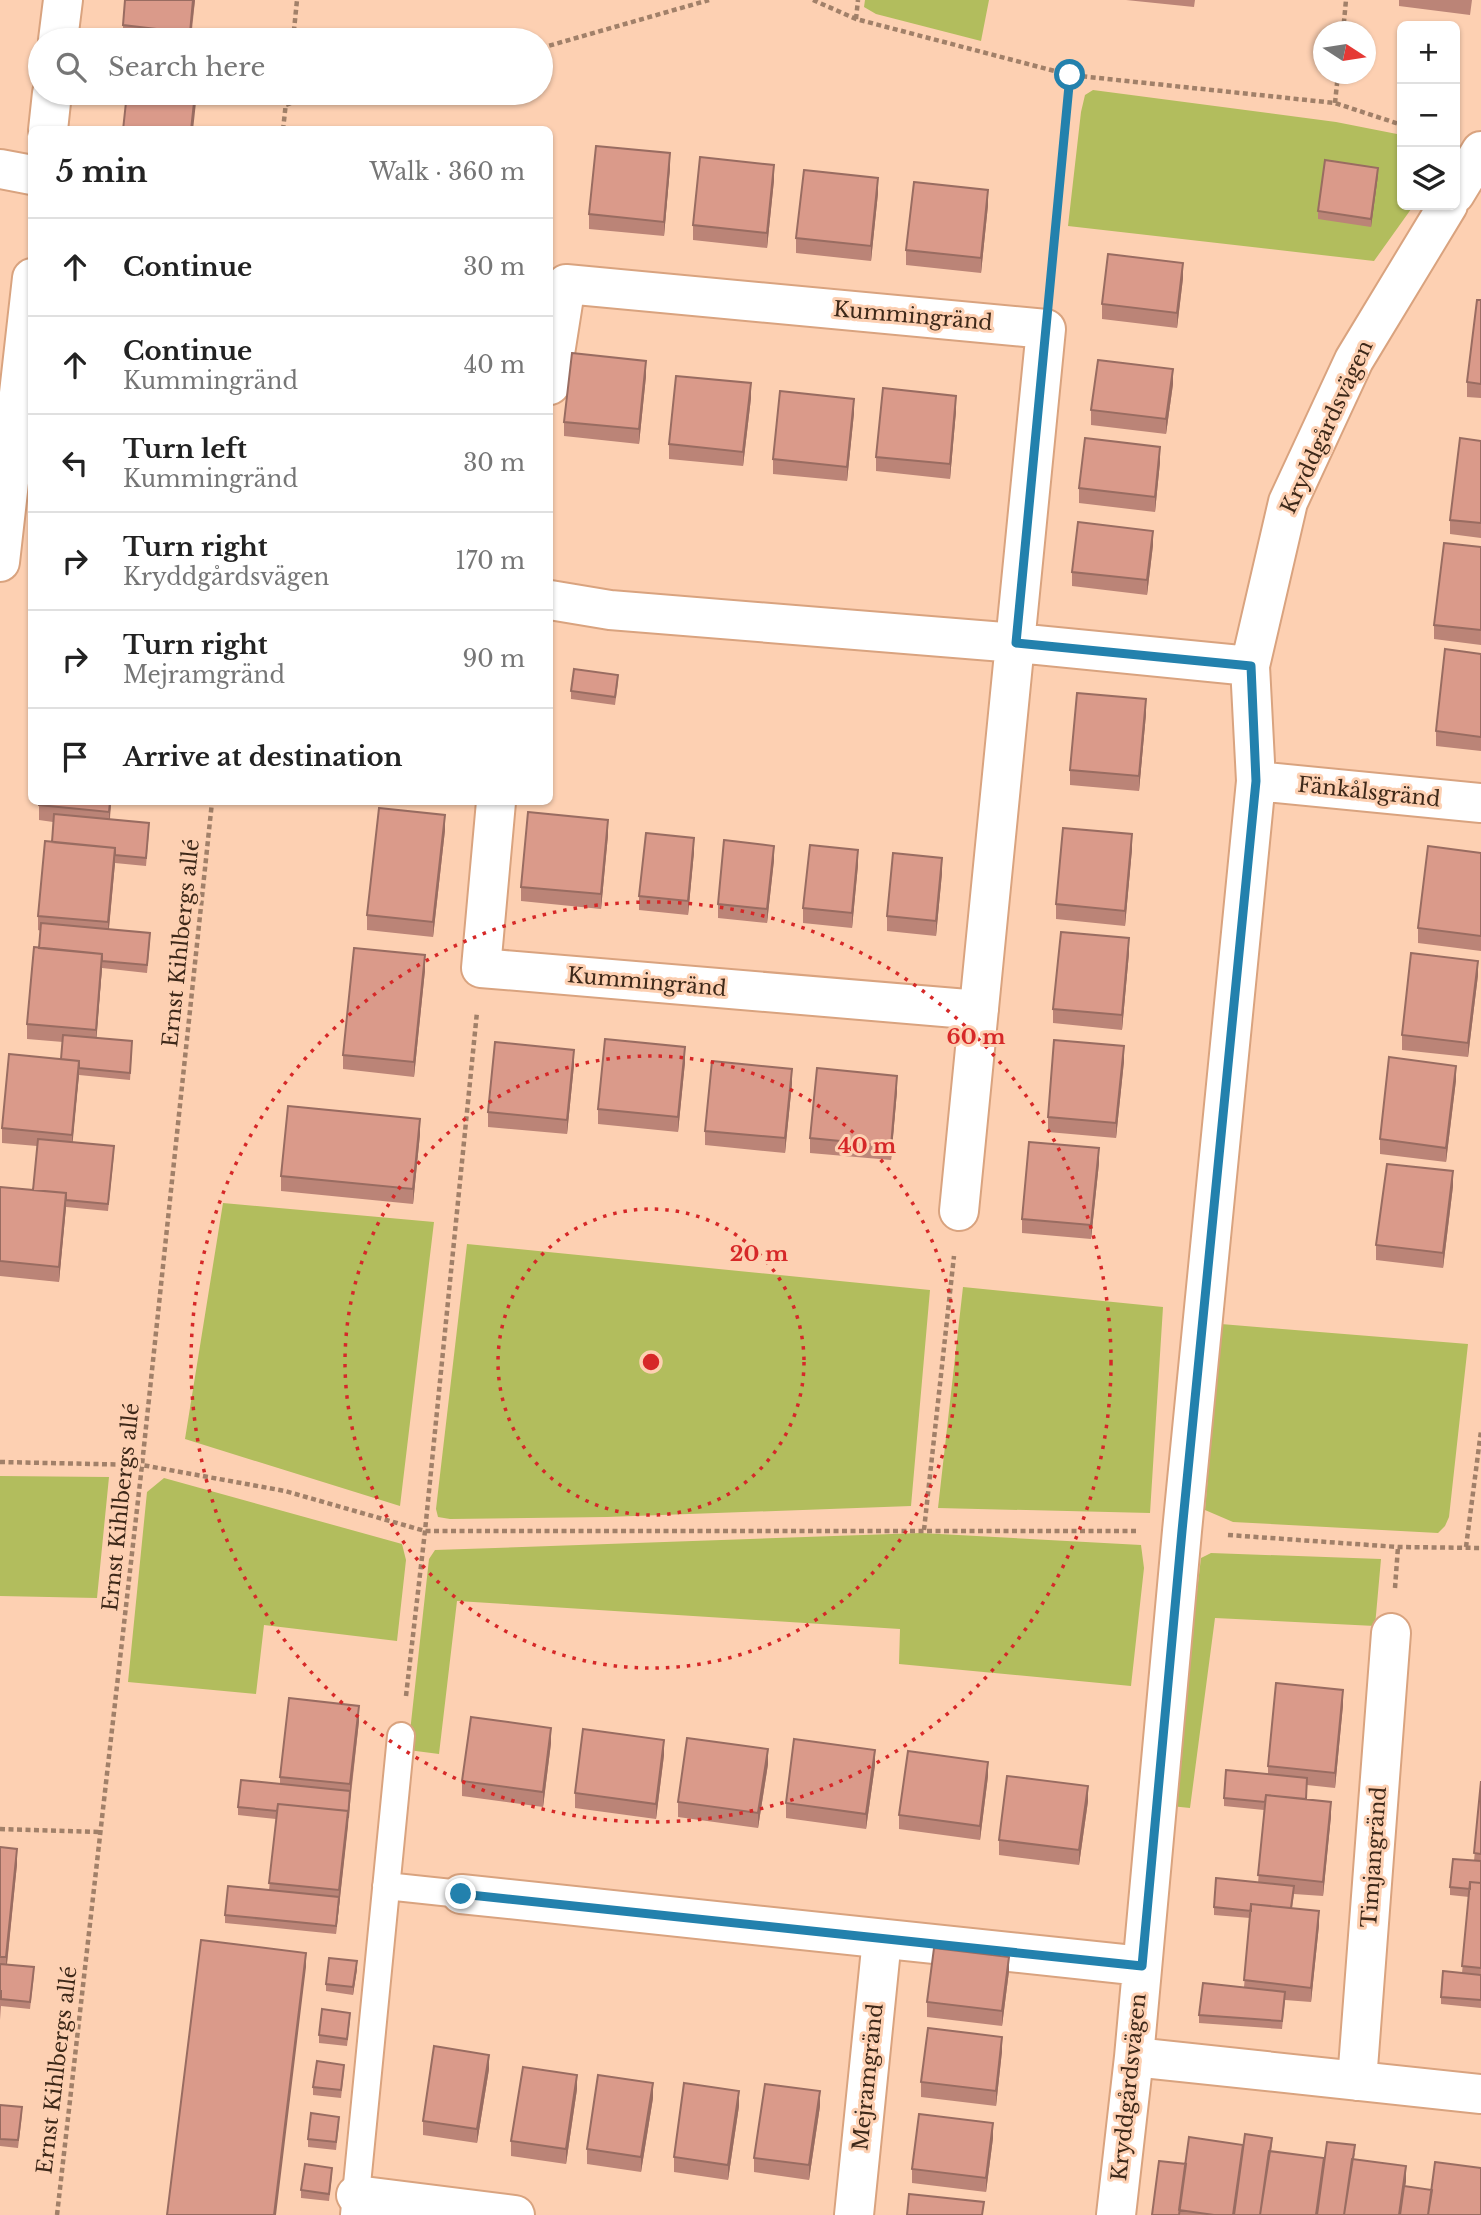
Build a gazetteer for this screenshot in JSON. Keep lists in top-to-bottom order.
{
  "streets": {
    "street": [
      "Kummingränd",
      "Kryddgårdsvägen",
      "Fänkålsgränd",
      "Timjangränd",
      "Mejramgränd"
    ],
    "path": ["Ernst Kihlbergs allé"]
  },
  "crossings": [
    ["Kryddgårdsvägen", "Fänkålsgränd"]
  ],
  "north": "right",
  "page": {
    "map_buttons": ["+", "−"],
    "search": "Search here",
    "heading": ["5 min", "Walk · 360 m"],
    "list": [
      ["Continue", "30 m"],
      ["Continue", "Kummingränd", "40 m"],
      ["Turn left", "Kummingränd", "30 m"],
      ["Turn right", "Kryddgårdsvägen", "170 m"],
      ["Turn right", "Mejramgränd", "90 m"],
      "Arrive at destination"
    ]
  },
  "rings": ["60 m", "40 m", "20 m"]
}
